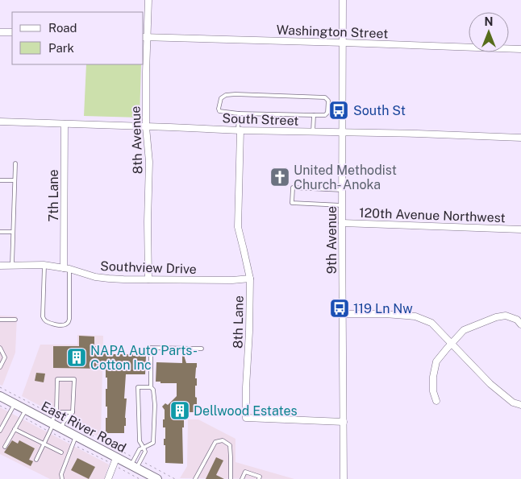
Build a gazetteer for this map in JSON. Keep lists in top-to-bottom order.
{
  "streets": {
    "main road": ["East River Road"],
    "street": [
      "Washington Street",
      "South Street",
      "8th Avenue",
      "7th Lane",
      "120th Avenue Northwest",
      "9th Avenue",
      "Southview Drive",
      "8th Lane"
    ]
  },
  "crossings": [
    ["Washington Street", "8th Avenue"],
    ["Washington Street", "9th Avenue"],
    ["South Street", "8th Avenue"],
    ["South Street", "7th Lane"],
    ["South Street", "9th Avenue"],
    ["South Street", "8th Lane"],
    ["8th Avenue", "Southview Drive"],
    ["7th Lane", "Southview Drive"],
    ["120th Avenue Northwest", "9th Avenue"],
    ["9th Avenue", "8th Lane"],
    ["Southview Drive", "8th Lane"]
  ],
  "places": {
    "bus stop": ["South St", "119 Ln Nw"],
    "church": ["United Methodist Church- Anoka"],
    "building": ["NAPA Auto Parts- Cotton Inc", "Dellwood Estates"]
  },
  "legend": ["Road", "Park"],
  "north": "top"
}
